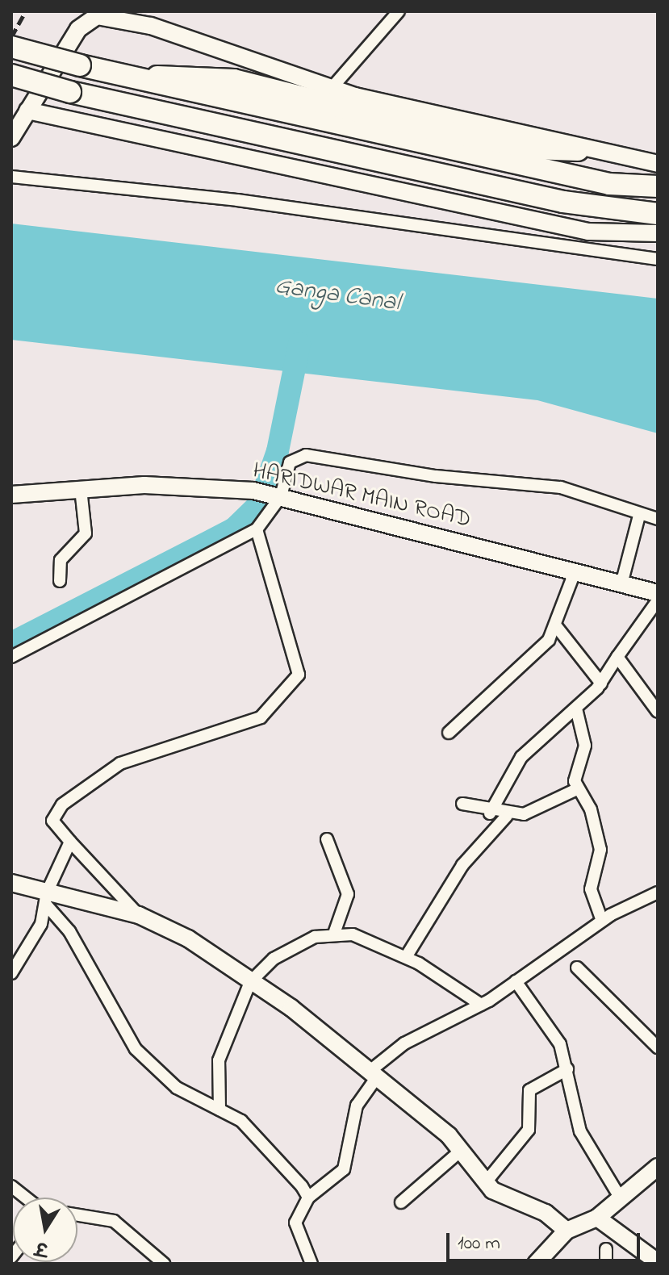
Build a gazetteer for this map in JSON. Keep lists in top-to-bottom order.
{
  "streets": {
    "street": ["HARIDWAR MAIN ROAD"]
  },
  "water": ["Ganga Canal"],
  "scale_bar": "100 m",
  "north": "bottom"
}
